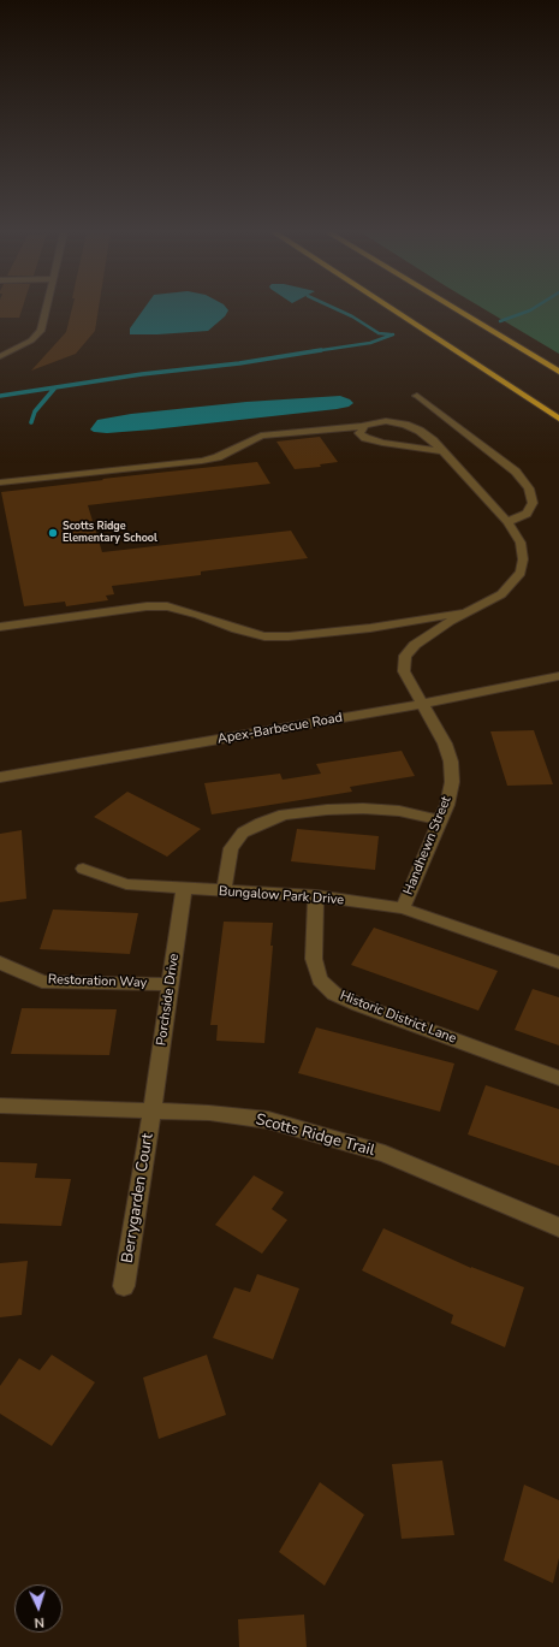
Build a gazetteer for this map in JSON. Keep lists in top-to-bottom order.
{
  "streets": {
    "street": [
      "Apex-Barbecue Road",
      "Handhewn Street",
      "Bungalow Park Drive",
      "Restoration Way",
      "Porchside Drive",
      "Historic District Lane",
      "Scotts Ridge Trail",
      "Berrygarden Court"
    ]
  },
  "crossings": [
    ["Apex-Barbecue Road", "Handhewn Street"],
    ["Handhewn Street", "Bungalow Park Drive"],
    ["Bungalow Park Drive", "Porchside Drive"],
    ["Bungalow Park Drive", "Historic District Lane"],
    ["Restoration Way", "Porchside Drive"],
    ["Porchside Drive", "Scotts Ridge Trail"],
    ["Porchside Drive", "Berrygarden Court"],
    ["Scotts Ridge Trail", "Berrygarden Court"]
  ],
  "places": ["Scotts Ridge Elementary School"],
  "north": "bottom"
}
